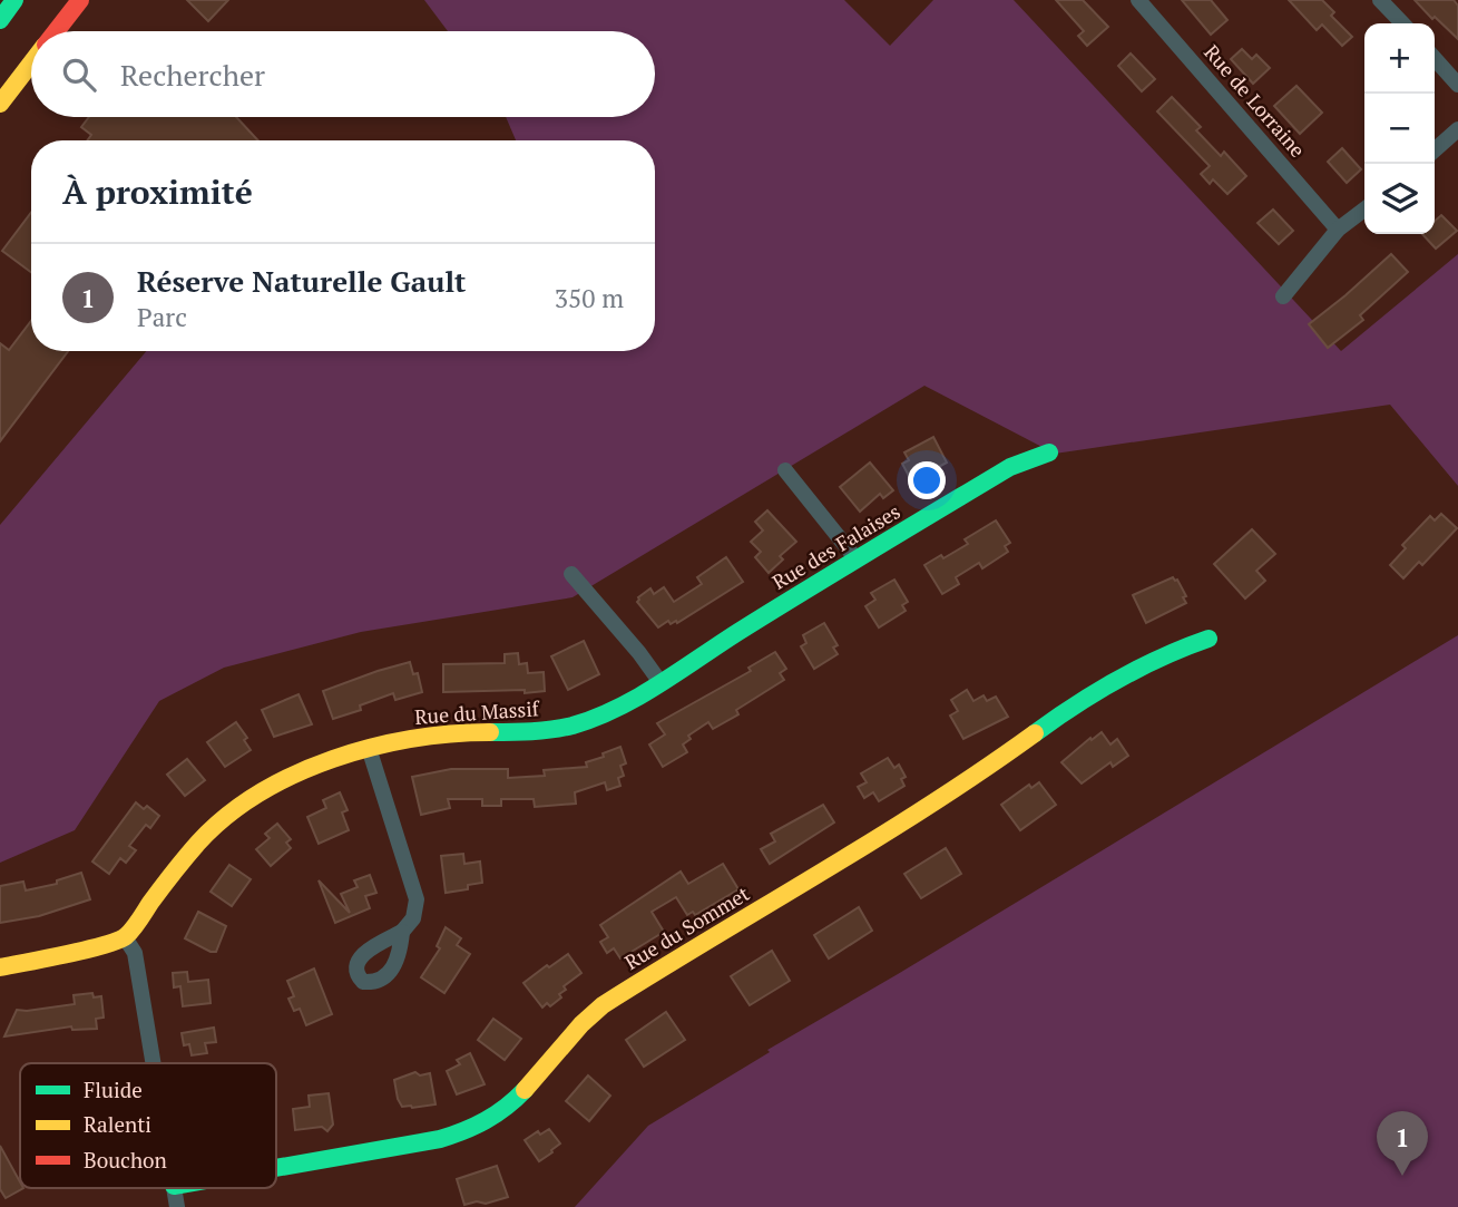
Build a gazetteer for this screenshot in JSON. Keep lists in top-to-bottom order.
{
  "streets": {
    "street": [
      "Rue de Lorraine",
      "Rue des Falaises",
      "Rue du Massif",
      "Rue du Sommet"
    ]
  },
  "crossings": [
    ["Rue des Falaises", "Rue du Massif"]
  ],
  "legend": ["Fluide", "Ralenti", "Bouchon"],
  "page": {
    "map_buttons": ["+", "−"],
    "search": "Rechercher",
    "heading": "À proximité",
    "list": [
      {
        "mark": "1",
        "name": "Réserve Naturelle Gault",
        "note": "Parc",
        "value": "350 m"
      }
    ],
    "pins": "1"
  }
}
